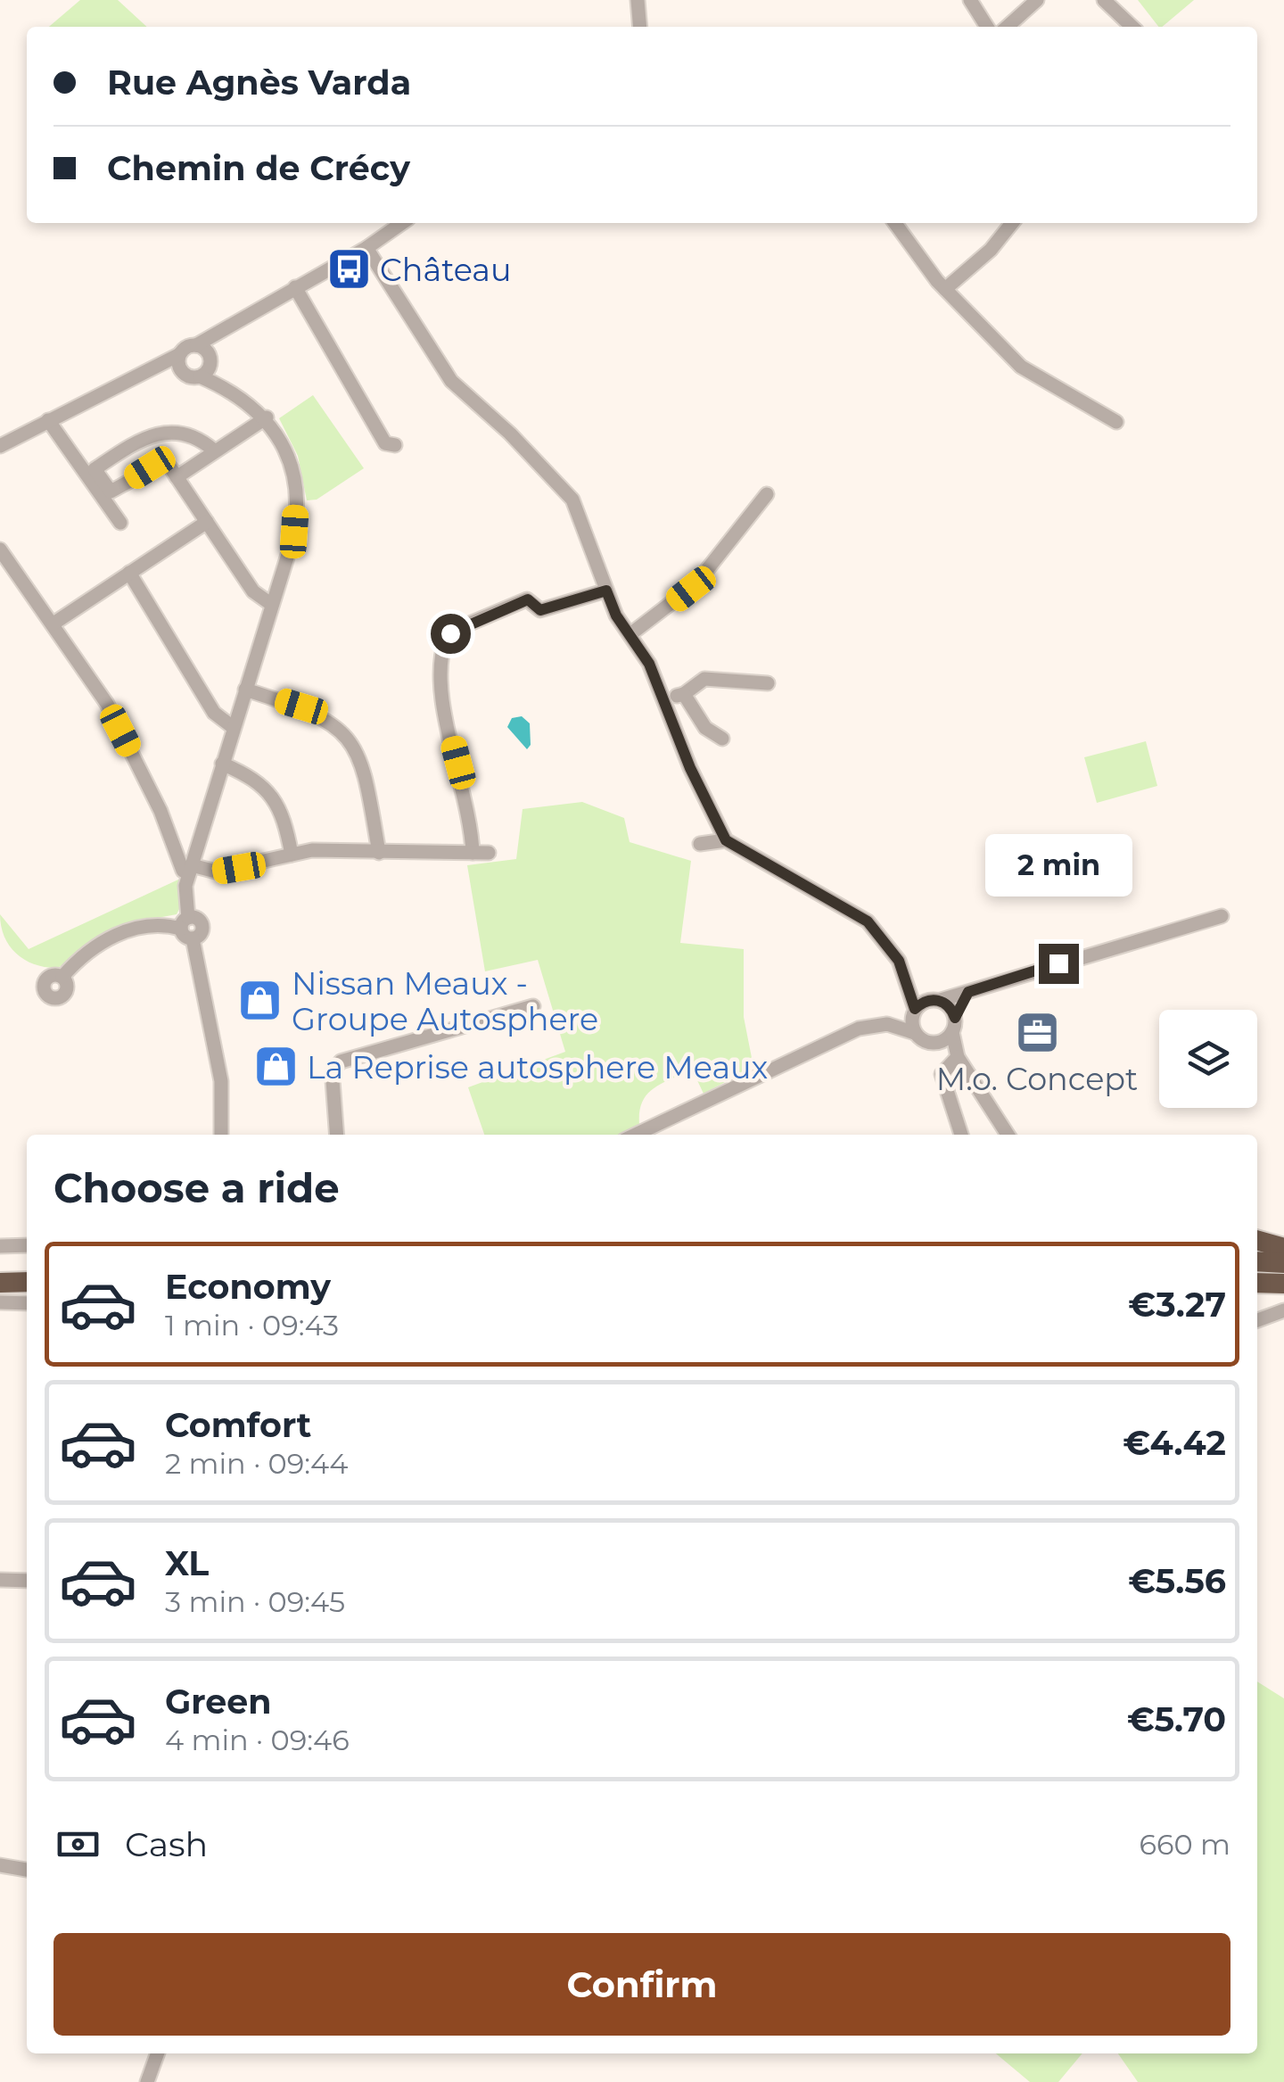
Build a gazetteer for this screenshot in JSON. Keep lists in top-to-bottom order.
{
  "places": {
    "bus stop": ["Château"],
    "shop": ["Nissan Meaux - Groupe Autosphere", "La Reprise autosphere Meaux"],
    "office": ["M.o. Concept"]
  },
  "page": {
    "banner": ["Rue Agnès Varda", "Chemin de Crécy"],
    "bubble": "2 min",
    "heading": "Choose a ride",
    "list": [
      {
        "name": "Economy",
        "note": "1 min · 09:43",
        "value": "€3.27"
      },
      {
        "name": "Comfort",
        "note": "2 min · 09:44",
        "value": "€4.42"
      },
      {
        "name": "XL",
        "note": "3 min · 09:45",
        "value": "€5.56"
      },
      {
        "name": "Green",
        "note": "4 min · 09:46",
        "value": "€5.70"
      }
    ],
    "pay": ["Cash", "660 m"],
    "buttons": "Confirm"
  }
}
